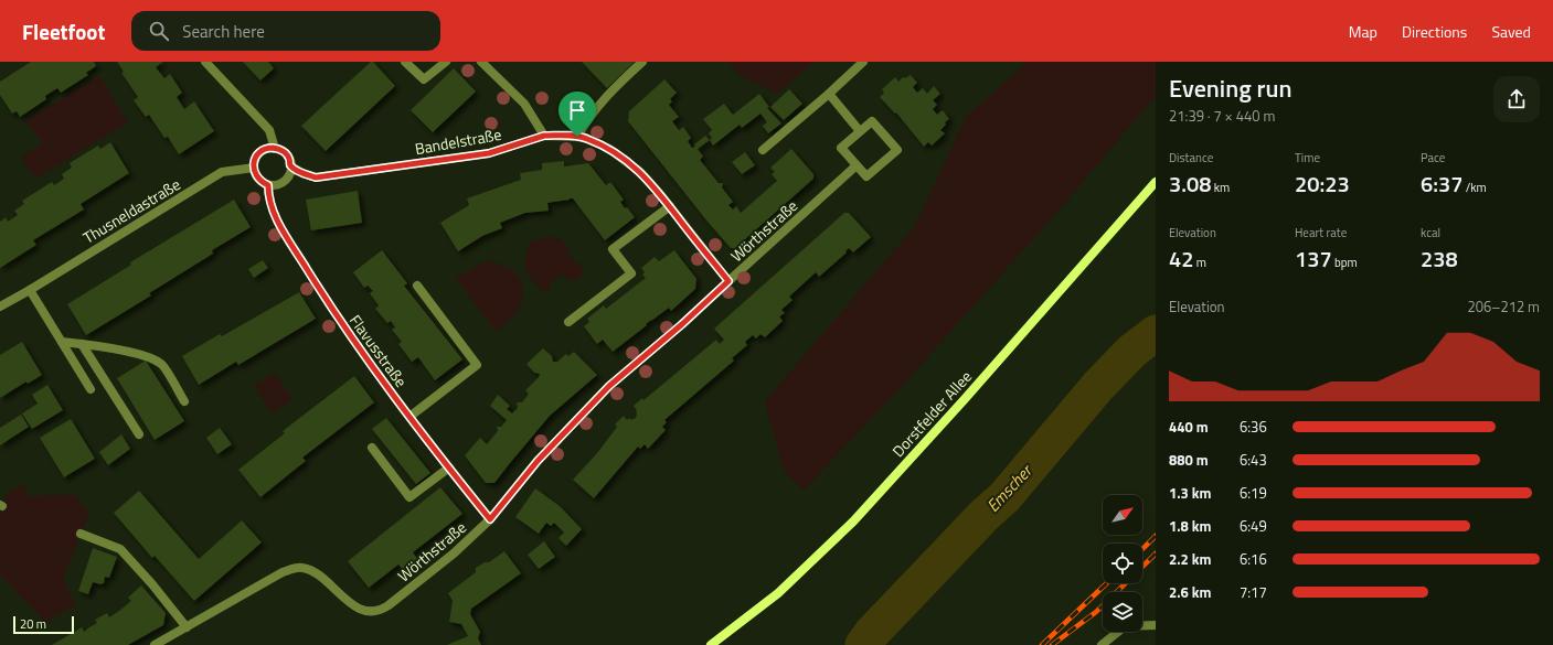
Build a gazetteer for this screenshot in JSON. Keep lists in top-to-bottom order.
{
  "streets": {
    "main road": ["Dorstfelder Allee"],
    "street": [
      "Bandelstraße",
      "Thusneldastraße",
      "Wörthstraße",
      "Flavusstraße"
    ]
  },
  "crossings": [
    ["Bandelstraße", "Thusneldastraße"],
    ["Bandelstraße", "Wörthstraße"],
    ["Bandelstraße", "Flavusstraße"],
    ["Thusneldastraße", "Flavusstraße"],
    ["Wörthstraße", "Flavusstraße"]
  ],
  "water": ["Emscher"],
  "scale_bar": "20 m",
  "north": "top right",
  "page": {
    "header": "Fleetfoot",
    "search": "Search here",
    "nav": ["Map", "Directions", "Saved"],
    "heading": ["Evening run", "21:39 · 7 × 440 m"],
    "stats": [
      ["Distance", "3.08 km"],
      ["Time", "20:23"],
      ["Pace", "6:37 /km"],
      ["Elevation", "42 m"],
      ["Heart rate", "137 bpm"],
      ["kcal", "238"]
    ],
    "chart": ["Elevation", "206–212 m"],
    "list": [
      {
        "name": "440 m",
        "note": "6:36"
      },
      {
        "name": "880 m",
        "note": "6:43"
      },
      {
        "name": "1.3 km",
        "note": "6:19"
      },
      {
        "name": "1.8 km",
        "note": "6:49"
      },
      {
        "name": "2.2 km",
        "note": "6:16"
      },
      {
        "name": "2.6 km",
        "note": "7:17"
      }
    ],
    "scale": "20 m"
  }
}
